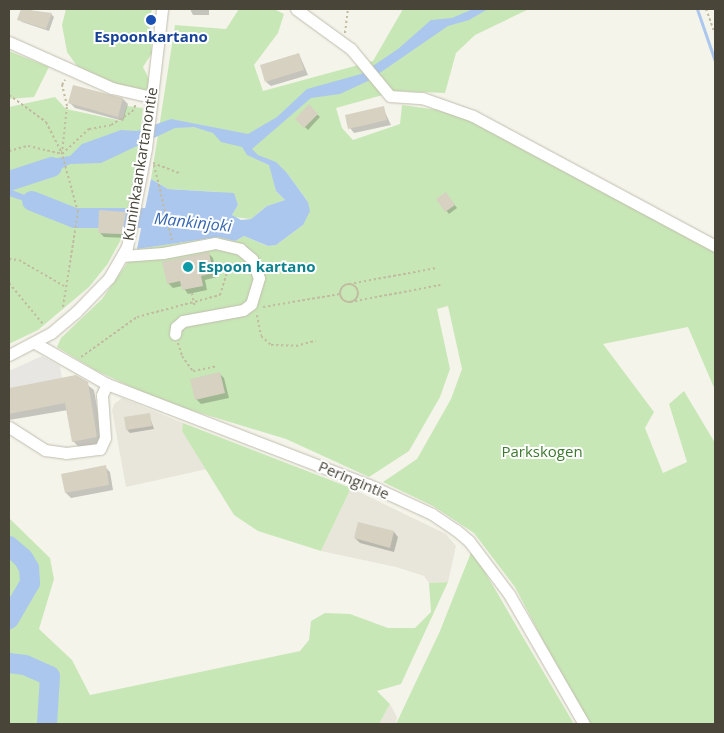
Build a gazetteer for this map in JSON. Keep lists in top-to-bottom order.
{
  "streets": {
    "street": ["Kuninkaankartanontie", "Peringintie"]
  },
  "crossings": [
    ["Kuninkaankartanontie", "Peringintie"]
  ],
  "water": ["Mankinjoki"],
  "parks": ["Parkskogen"],
  "places": ["Espoonkartano", "Espoon kartano"]
}
